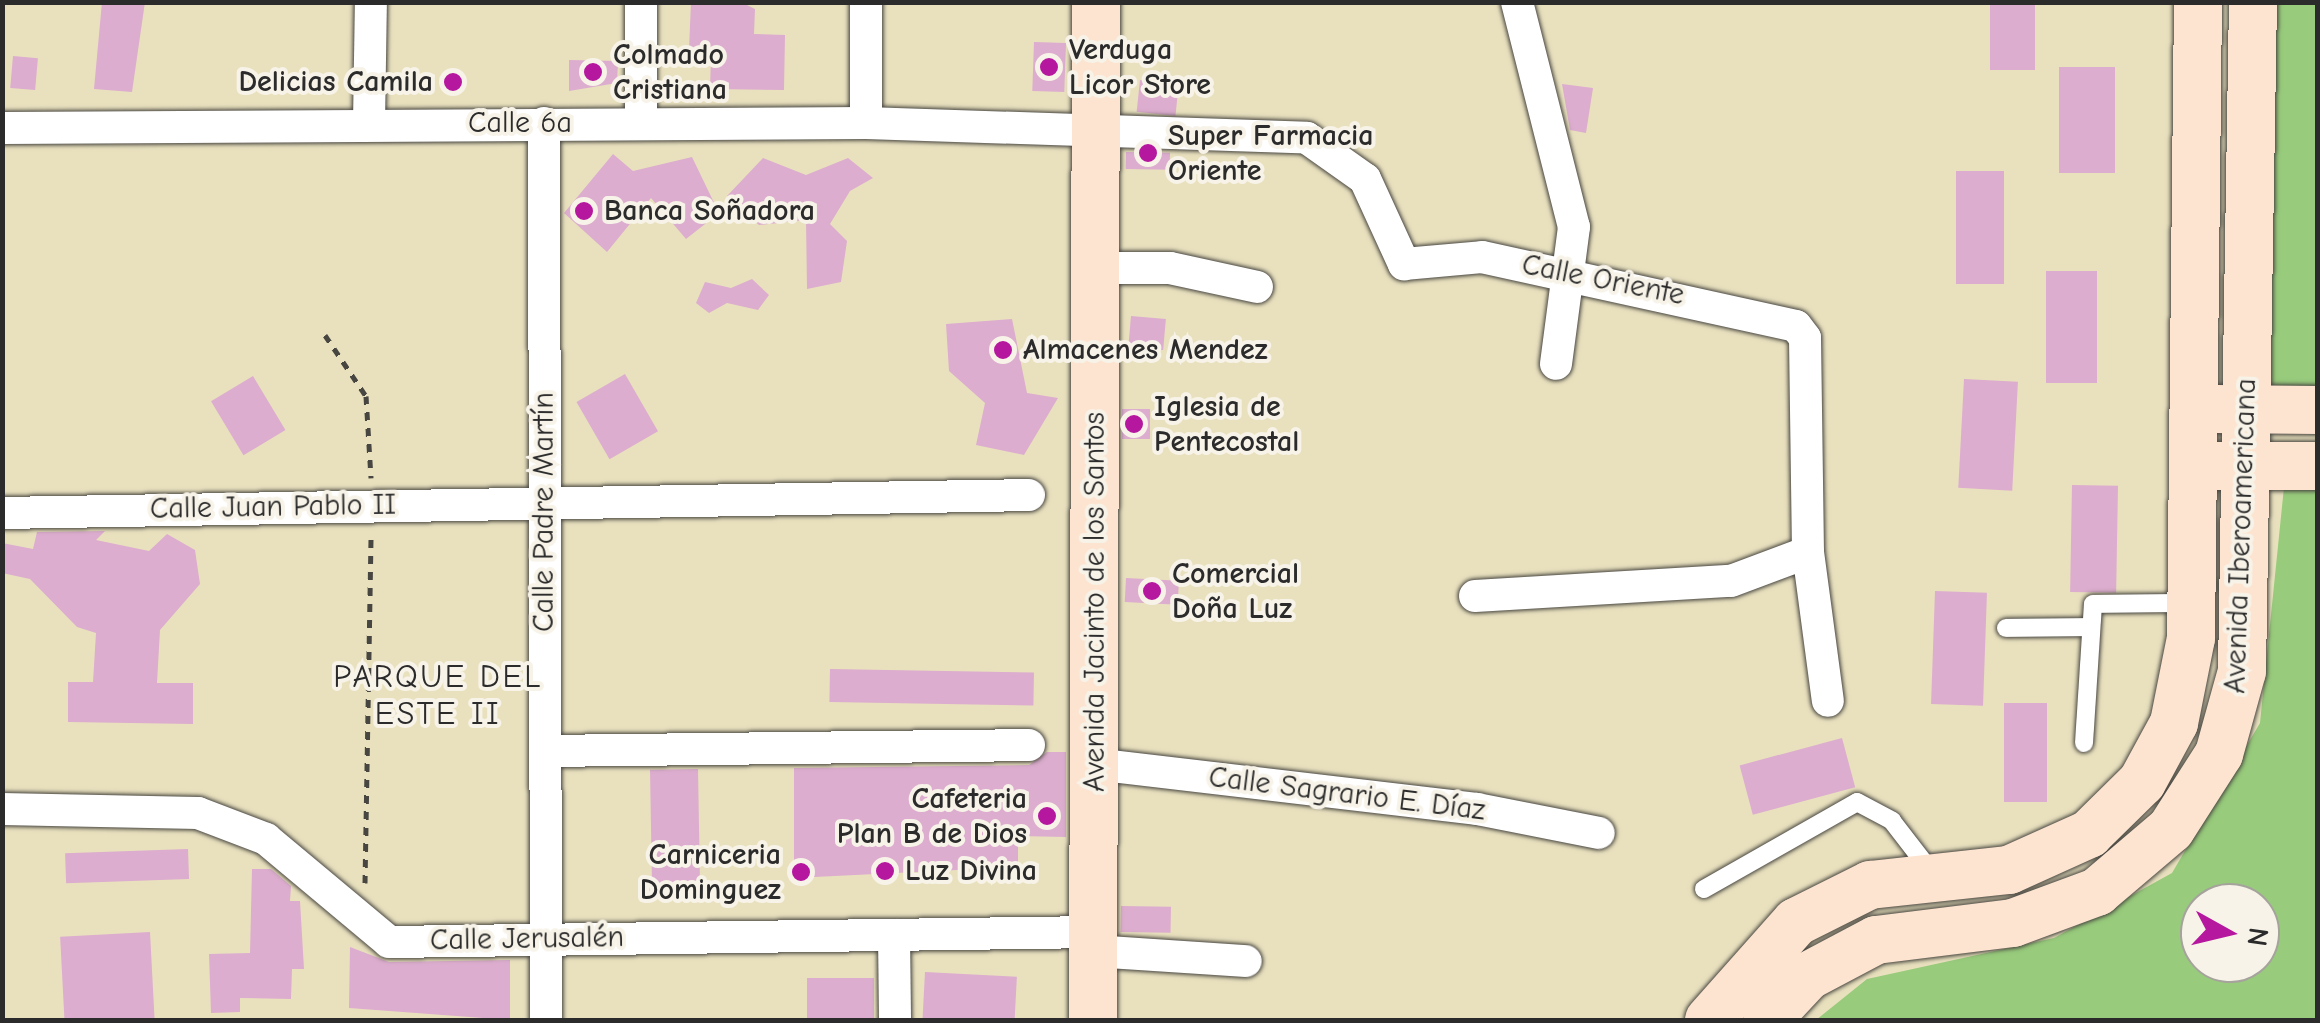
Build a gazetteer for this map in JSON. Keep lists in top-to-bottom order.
{
  "streets": {
    "street": [
      "Calle 6a",
      "Calle Oriente",
      "Calle Juan Pablo II",
      "Calle Padre Martín",
      "Avenida Iberoamericana",
      "Avenida Jacinto de los Santos",
      "Calle Sagrario E. Díaz",
      "Calle Jerusalén"
    ]
  },
  "crossings": [
    ["Calle 6a", "Calle Oriente"],
    ["Calle 6a", "Calle Padre Martín"],
    ["Calle 6a", "Avenida Jacinto de los Santos"],
    ["Calle Oriente", "Avenida Jacinto de los Santos"],
    ["Calle Juan Pablo II", "Calle Padre Martín"],
    ["Calle Padre Martín", "Calle Jerusalén"],
    ["Avenida Jacinto de los Santos", "Calle Sagrario E. Díaz"],
    ["Avenida Jacinto de los Santos", "Calle Jerusalén"]
  ],
  "districts": ["PARQUE DEL ESTE II"],
  "places": [
    "Verduga Licor Store",
    "Colmado Cristiana",
    "Delicias Camila",
    "Super Farmacia Oriente",
    "Banca Soñadora",
    "Almacenes Mendez",
    "Iglesia de Pentecostal",
    "Comercial Doña Luz",
    "Cafeteria Plan B de Dios",
    "Luz Divina",
    "Carniceria Dominguez"
  ],
  "north": "right"
}
